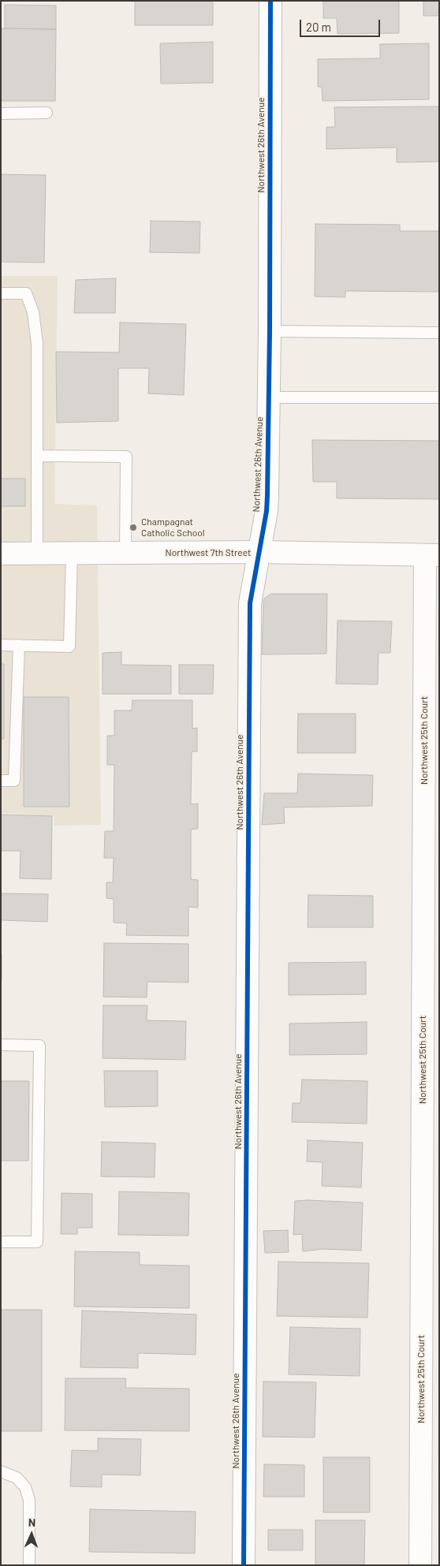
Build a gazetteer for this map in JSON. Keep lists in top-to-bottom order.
{
  "streets": {
    "street": ["Northwest 26th Avenue", "Northwest 7th Street", "Northwest 25th Court"]
  },
  "crossings": [
    ["Northwest 26th Avenue", "Northwest 7th Street"],
    ["Northwest 7th Street", "Northwest 25th Court"]
  ],
  "places": ["Champagnat Catholic School"],
  "scale_bar": "20 m",
  "north": "top"
}
